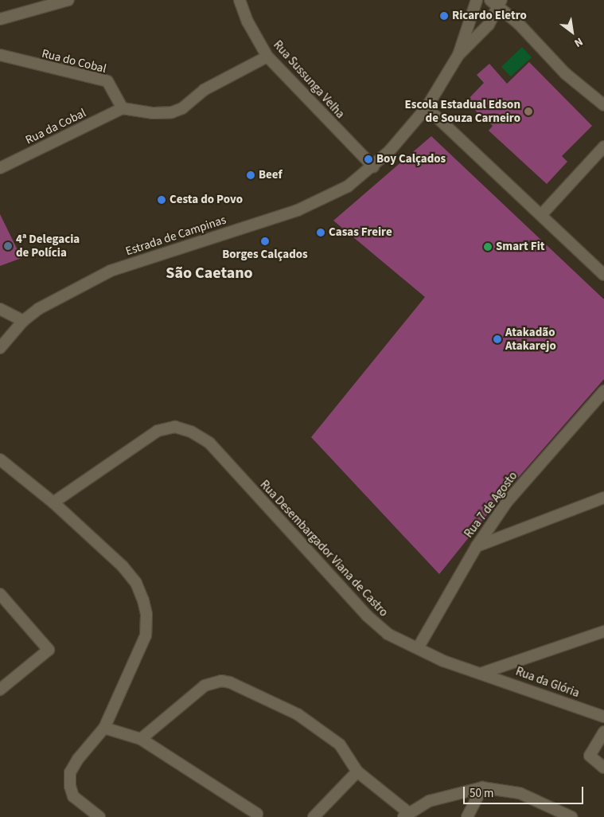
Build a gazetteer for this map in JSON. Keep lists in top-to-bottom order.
{
  "streets": {
    "street": [
      "Rua do Cobal",
      "Rua Sussunga Velha",
      "Rua da Cobal",
      "Estrada de Campinas",
      "Rua 7 de Agosto",
      "Rua Desembargador Viana de Castro",
      "Rua da Glória"
    ]
  },
  "crossings": [
    ["Rua do Cobal", "Rua da Cobal"],
    ["Rua Sussunga Velha", "Estrada de Campinas"],
    ["Rua 7 de Agosto", "Rua Desembargador Viana de Castro"],
    ["Rua Desembargador Viana de Castro", "Rua da Glória"]
  ],
  "districts": ["São Caetano"],
  "places": [
    "Ricardo Eletro",
    "Escola Estadual Edson de Souza Carneiro",
    "Boy Calçados",
    "Beef",
    "Cesta do Povo",
    "Casas Freire",
    "Borges Calçados",
    "4ª Delegacia de Polícia",
    "Smart Fit",
    "Atakadão Atakarejo"
  ],
  "scale_bar": "50 m",
  "north": "bottom right"
}
